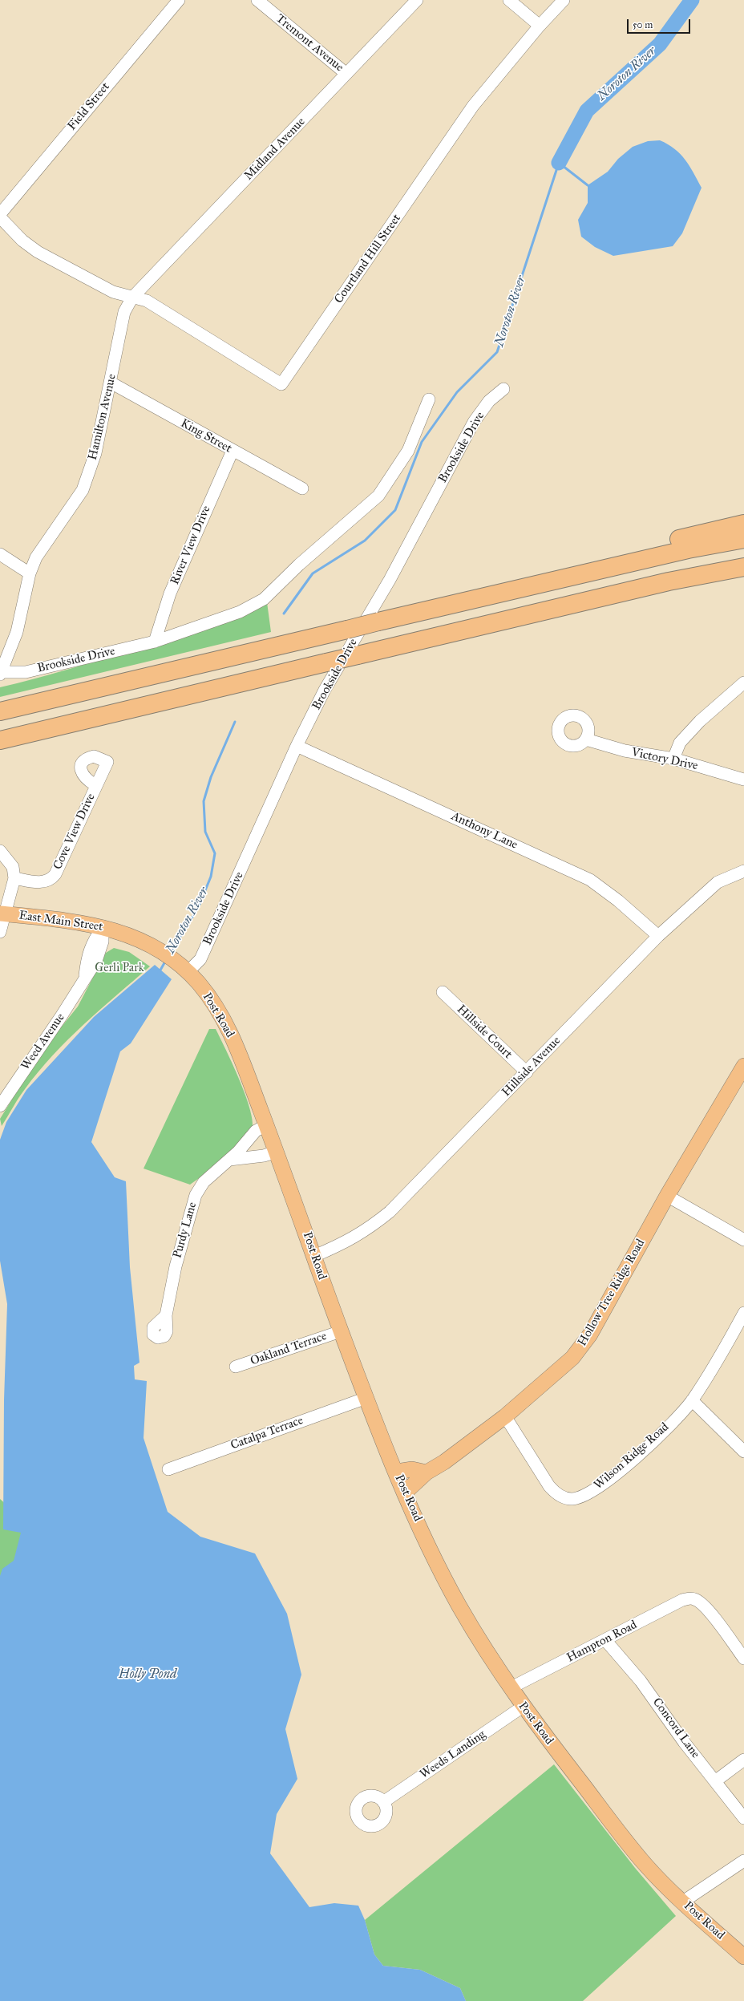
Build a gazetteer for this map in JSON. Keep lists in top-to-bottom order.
{
  "streets": {
    "main road": ["East Main Street", "Post Road", "Hollow Tree Ridge Road"],
    "street": [
      "Tremont Avenue",
      "Field Street",
      "Midland Avenue",
      "Courtland Hill Street",
      "Hamilton Avenue",
      "King Street",
      "Brookside Drive",
      "River View Drive",
      "Victory Drive",
      "Anthony Lane",
      "Cove View Drive",
      "Hillside Court",
      "Weed Avenue",
      "Hillside Avenue",
      "Purdy Lane",
      "Oakland Terrace",
      "Catalpa Terrace",
      "Wilson Ridge Road",
      "Hampton Road",
      "Concord Lane",
      "Weeds Landing"
    ]
  },
  "crossings": [
    ["Tremont Avenue", "Midland Avenue"],
    ["Midland Avenue", "Courtland Hill Street"],
    ["Midland Avenue", "Hamilton Avenue"],
    ["Courtland Hill Street", "Hamilton Avenue"],
    ["Hamilton Avenue", "King Street"],
    ["Hamilton Avenue", "Brookside Drive"],
    ["King Street", "River View Drive"],
    ["Brookside Drive", "River View Drive"],
    ["Brookside Drive", "Anthony Lane"],
    ["Brookside Drive", "East Main Street"],
    ["Brookside Drive", "Post Road"],
    ["Anthony Lane", "Hillside Avenue"],
    ["East Main Street", "Post Road"],
    ["East Main Street", "Weed Avenue"],
    ["Post Road", "Hillside Avenue"],
    ["Post Road", "Purdy Lane"],
    ["Post Road", "Hollow Tree Ridge Road"],
    ["Post Road", "Oakland Terrace"],
    ["Post Road", "Catalpa Terrace"],
    ["Post Road", "Hampton Road"],
    ["Post Road", "Weeds Landing"],
    ["Hillside Court", "Hillside Avenue"],
    ["Hollow Tree Ridge Road", "Wilson Ridge Road"],
    ["Hampton Road", "Concord Lane"]
  ],
  "water": ["Noroton River", "Holly Pond"],
  "parks": ["Gerli Park"],
  "scale_bar": "50 m"
}
